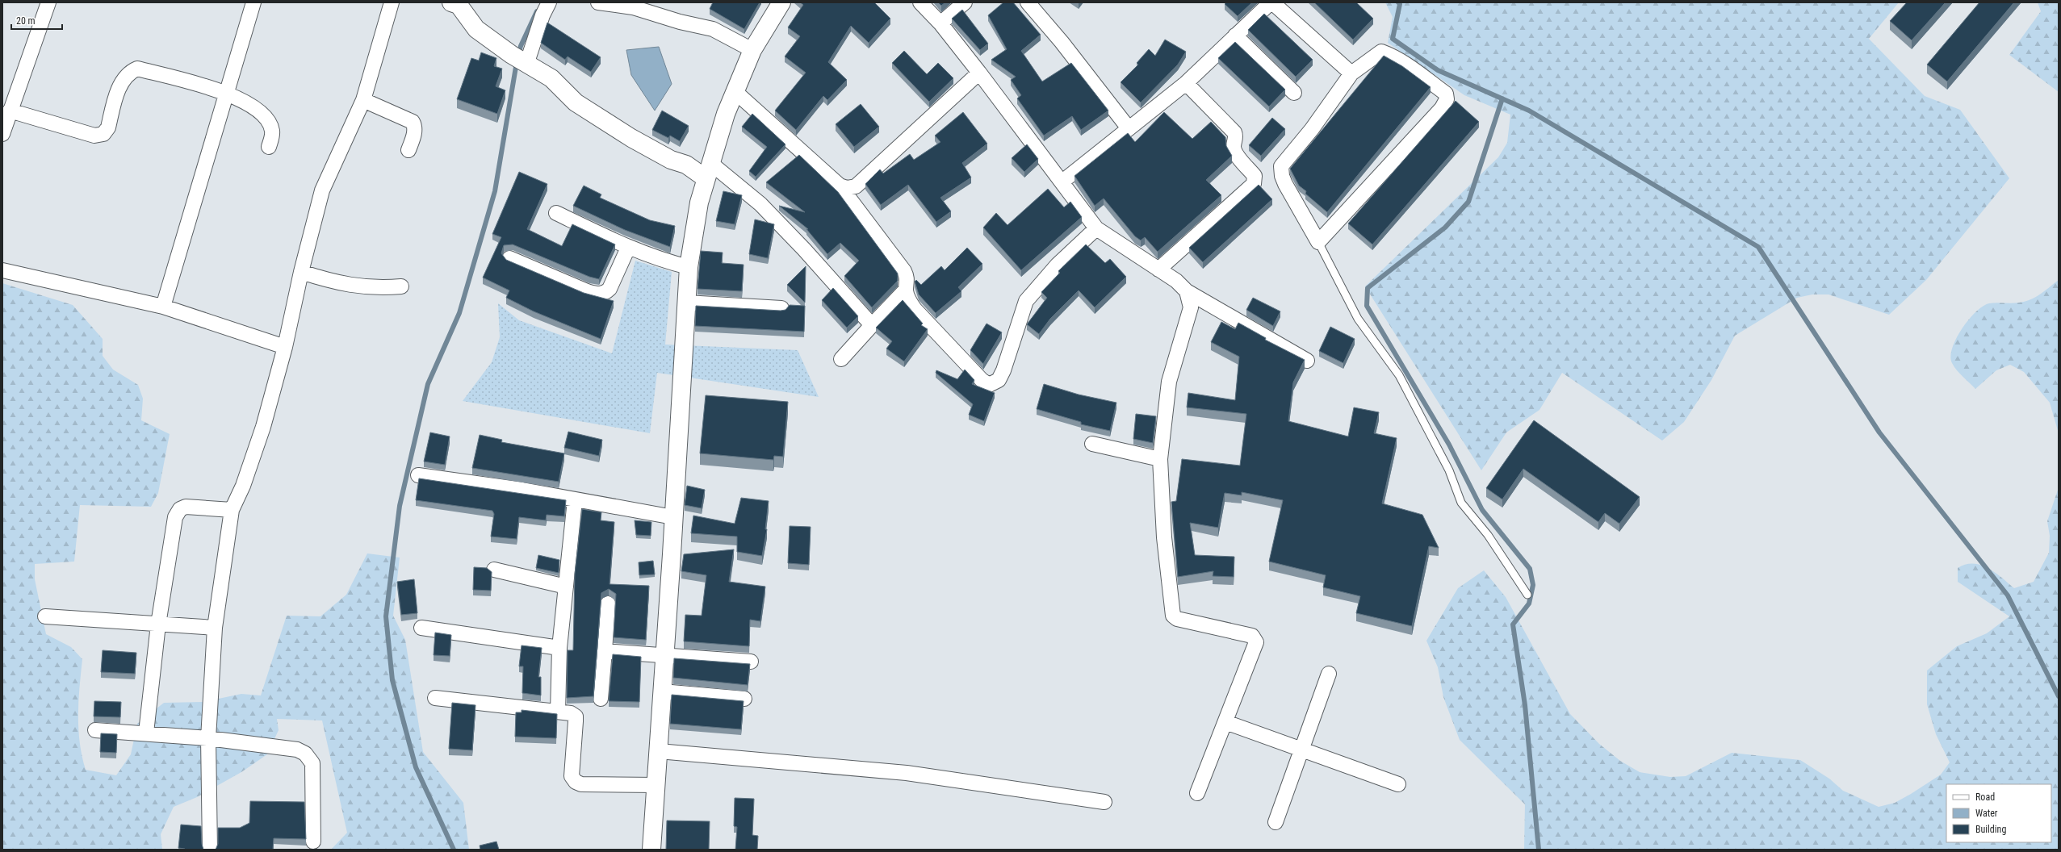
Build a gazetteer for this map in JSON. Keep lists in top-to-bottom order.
{
  "legend": ["Road", "Water", "Building"],
  "scale_bar": "20 m"
}
